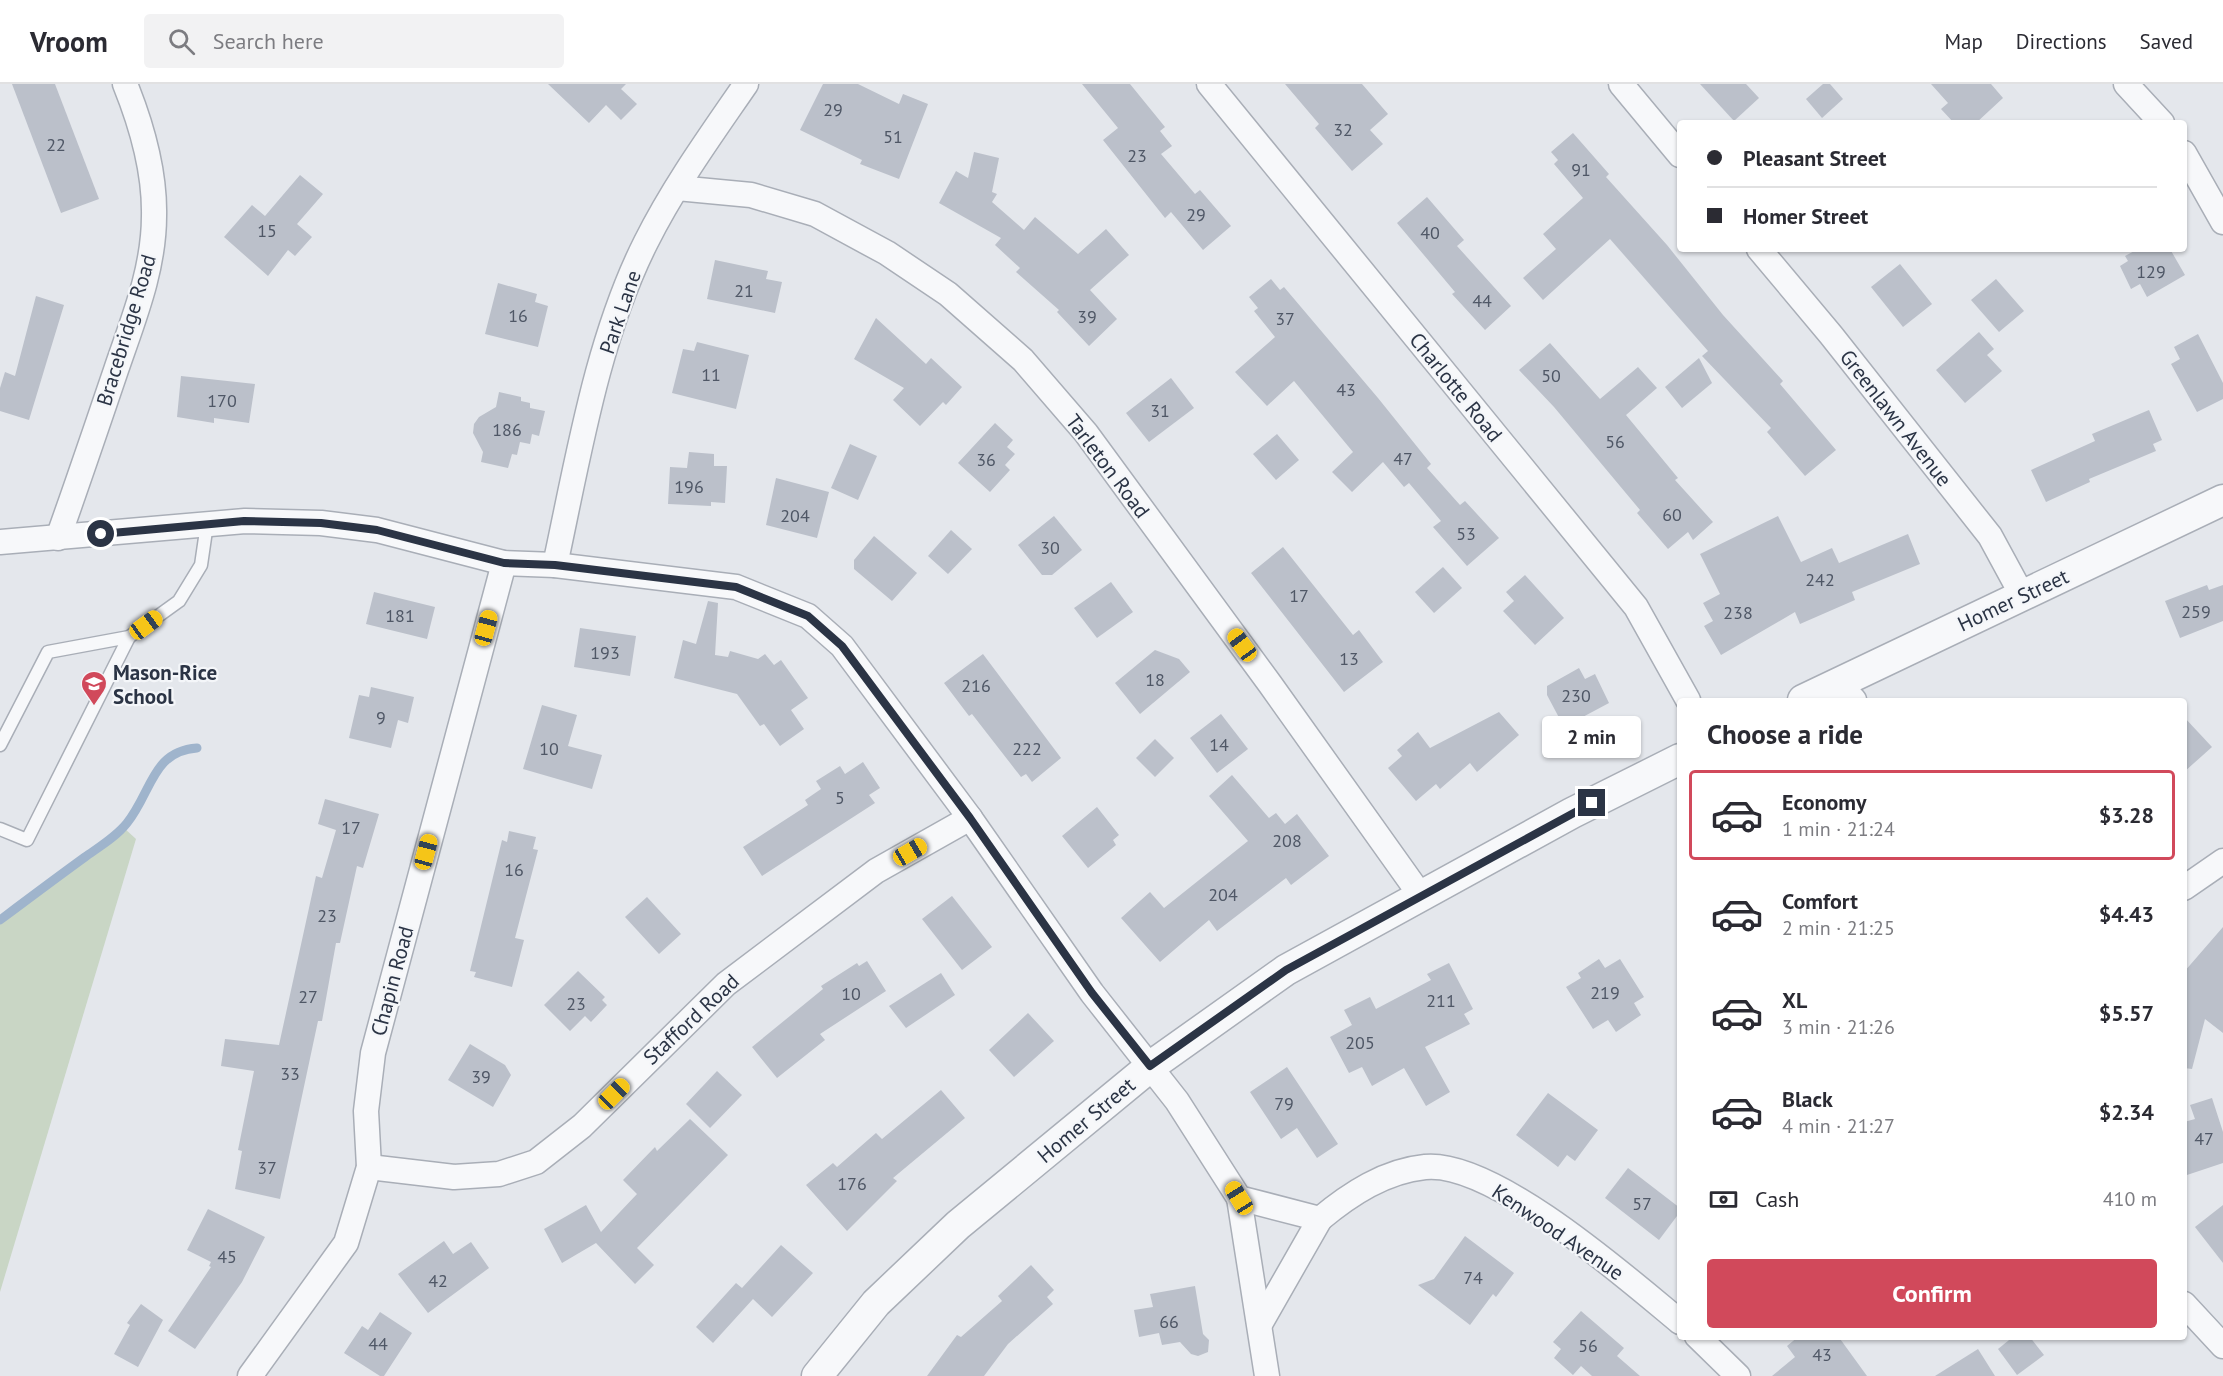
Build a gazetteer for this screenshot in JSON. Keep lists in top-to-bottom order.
{
  "streets": {
    "street": [
      "Park Lane",
      "Bracebridge Road",
      "Charlotte Road",
      "Greenlawn Avenue",
      "Tarleton Road",
      "Homer Street",
      "Chapin Road",
      "Stafford Road",
      "Kenwood Avenue"
    ]
  },
  "crossings": [
    ["Park Lane", "Tarleton Road"],
    ["Greenlawn Avenue", "Homer Street"],
    ["Tarleton Road", "Homer Street"],
    ["Chapin Road", "Stafford Road"]
  ],
  "places": {
    "school or university": ["Mason-Rice School"]
  },
  "house_numbers": [
    "29",
    "32",
    "51",
    "22",
    "23",
    "91",
    "29",
    "15",
    "40",
    "129",
    "21",
    "44",
    "16",
    "39",
    "37",
    "11",
    "50",
    "43",
    "170",
    "31",
    "186",
    "56",
    "47",
    "36",
    "196",
    "60",
    "204",
    "53",
    "30",
    "242",
    "17",
    "259",
    "238",
    "181",
    "193",
    "13",
    "18",
    "216",
    "230",
    "9",
    "14",
    "10",
    "222",
    "5",
    "17",
    "208",
    "16",
    "204",
    "23",
    "219",
    "10",
    "27",
    "211",
    "23",
    "205",
    "33",
    "39",
    "79",
    "47",
    "37",
    "176",
    "57",
    "45",
    "74",
    "42",
    "66",
    "44",
    "56",
    "43"
  ],
  "page": {
    "header": "Vroom",
    "search": "Search here",
    "nav": ["Map", "Directions", "Saved"],
    "banner": ["Pleasant Street", "Homer Street"],
    "heading": "Choose a ride",
    "bubble": "2 min",
    "list": [
      {
        "name": "Economy",
        "note": "1 min · 21:24",
        "value": "$3.28"
      },
      {
        "name": "Comfort",
        "note": "2 min · 21:25",
        "value": "$4.43"
      },
      {
        "name": "XL",
        "note": "3 min · 21:26",
        "value": "$5.57"
      },
      {
        "name": "Black",
        "note": "4 min · 21:27",
        "value": "$2.34"
      }
    ],
    "pay": ["Cash", "410 m"],
    "buttons": "Confirm"
  }
}
